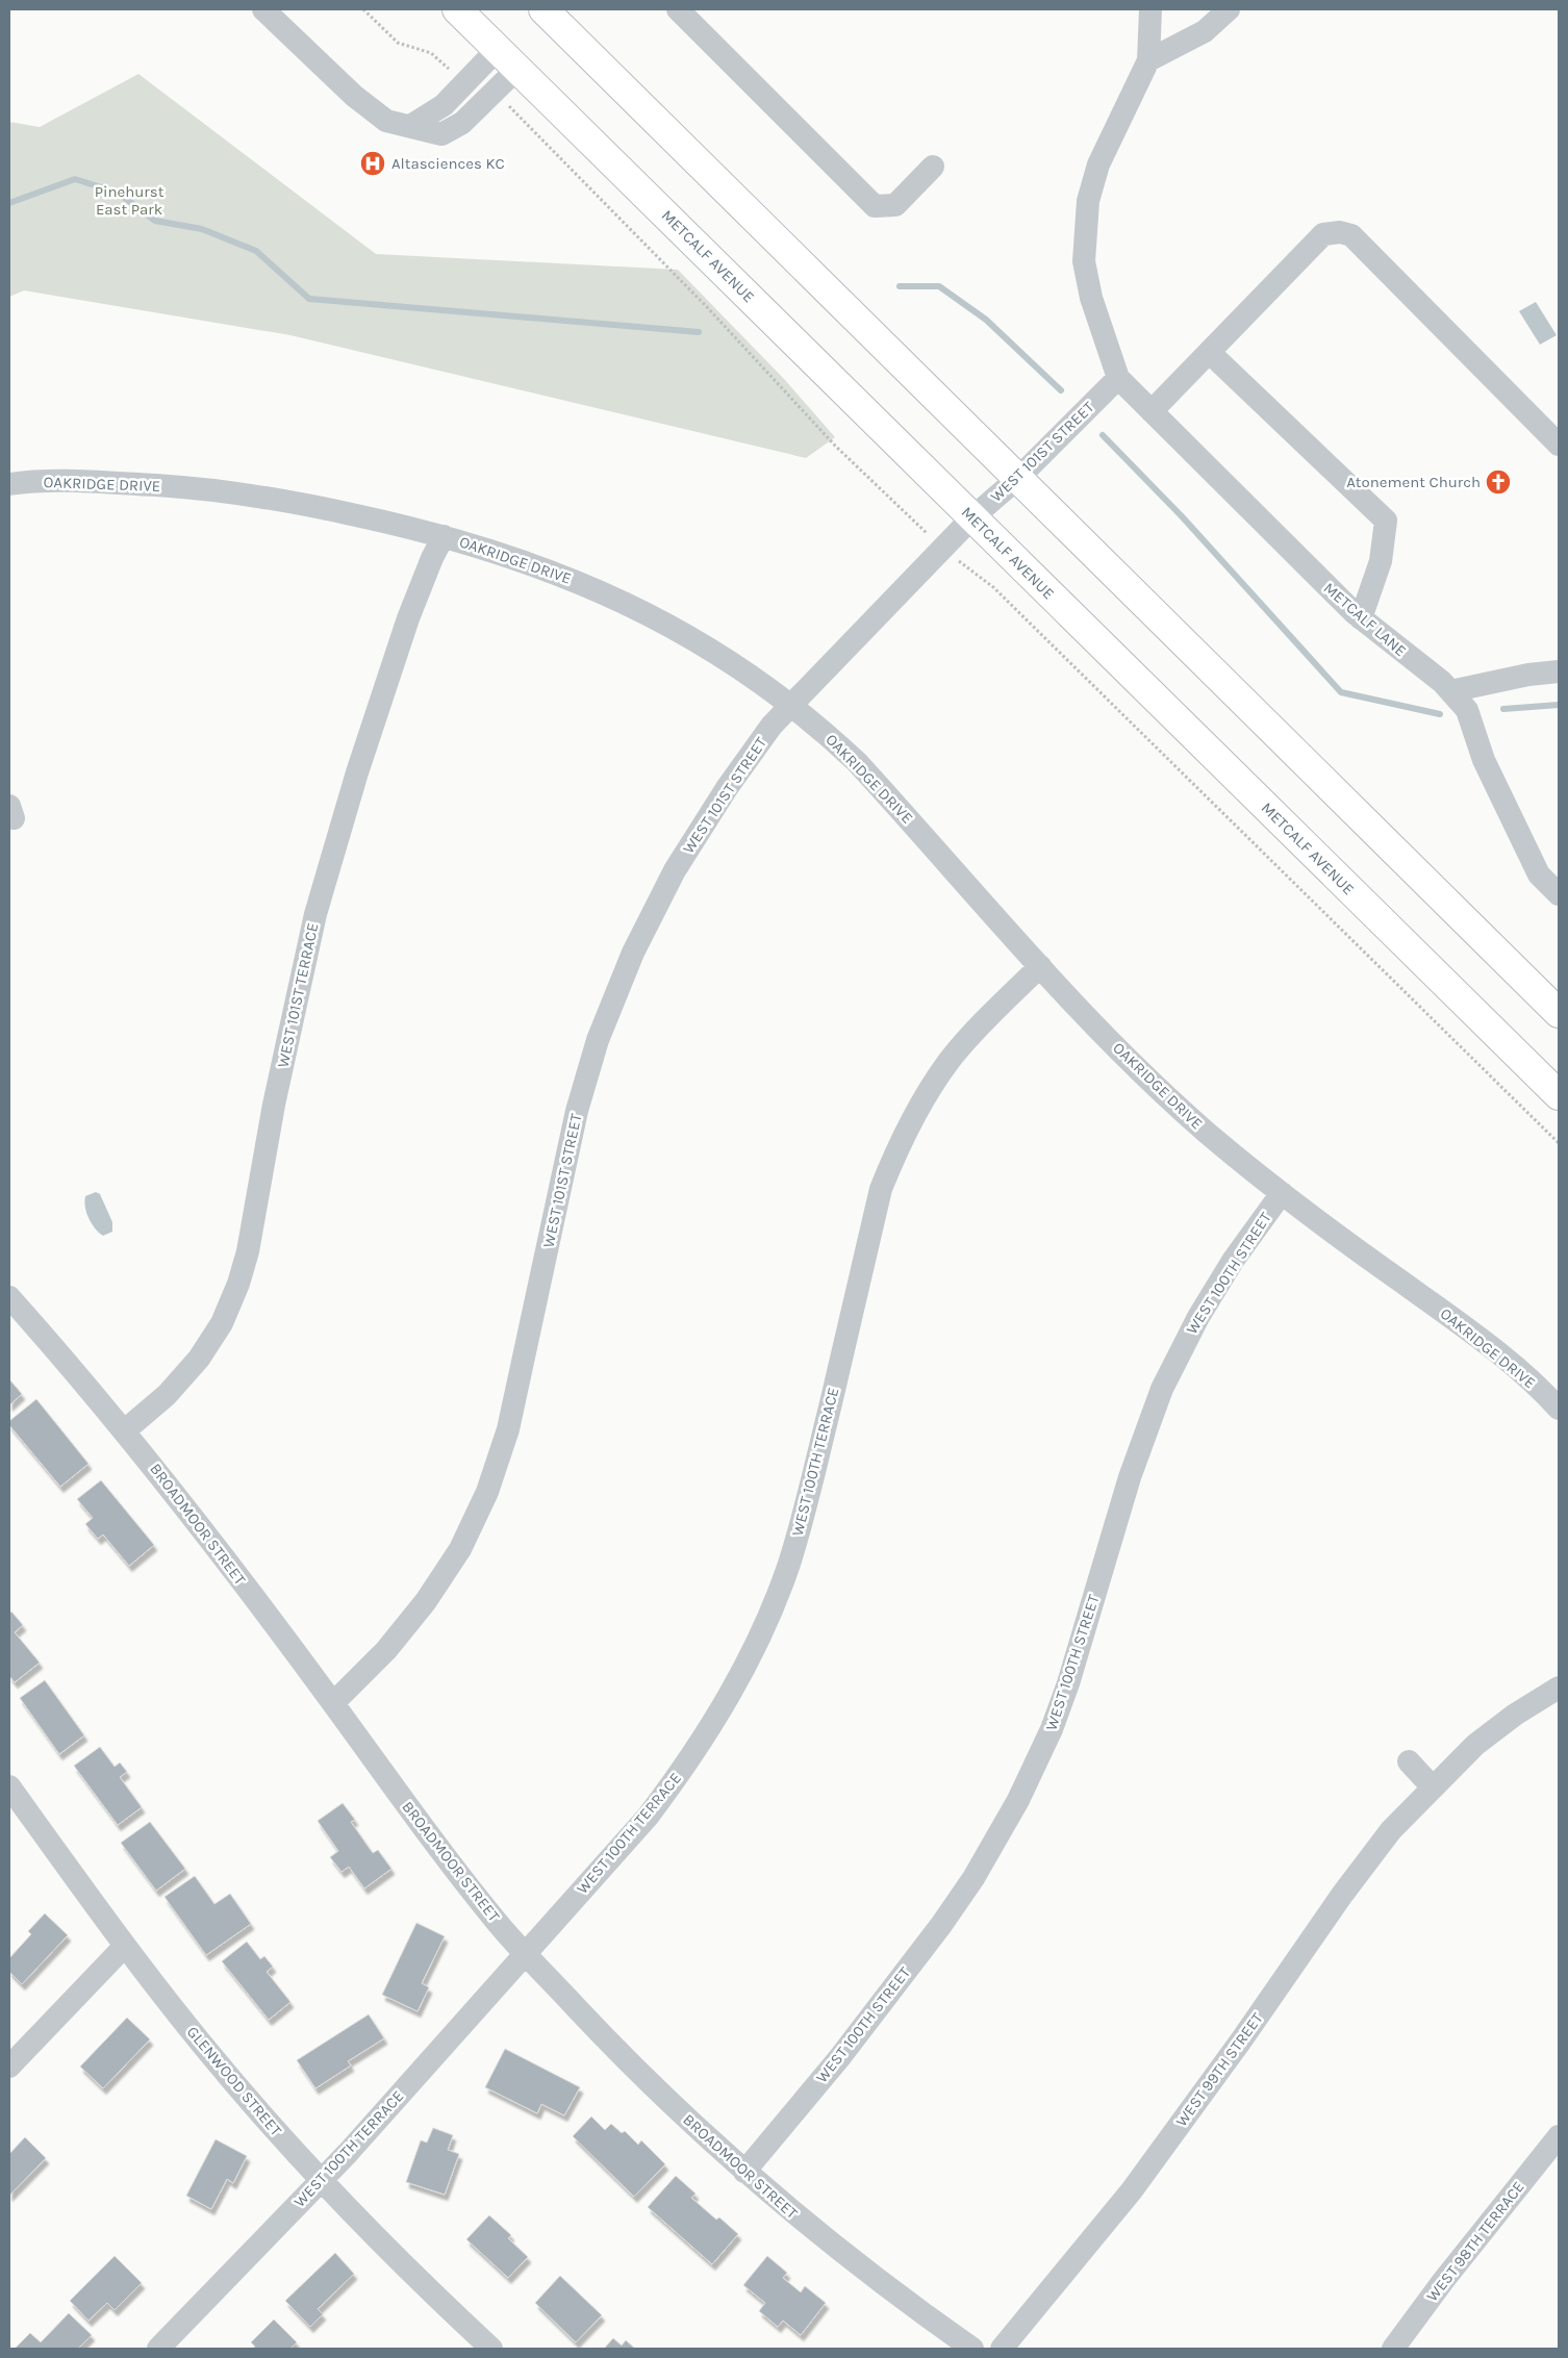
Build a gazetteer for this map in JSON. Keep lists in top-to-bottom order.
{
  "streets": {
    "main road": ["METCALF AVENUE"],
    "street": [
      "WEST 101ST STREET",
      "OAKRIDGE DRIVE",
      "METCALF LANE",
      "WEST 101ST TERRACE",
      "WEST 100TH STREET",
      "WEST 100TH TERRACE",
      "BROADMOOR STREET",
      "WEST 99TH STREET",
      "GLENWOOD STREET",
      "WEST 98TH TERRACE"
    ]
  },
  "crossings": [
    ["METCALF AVENUE", "WEST 101ST STREET"],
    ["WEST 101ST STREET", "OAKRIDGE DRIVE"],
    ["WEST 101ST STREET", "METCALF LANE"],
    ["WEST 101ST STREET", "BROADMOOR STREET"],
    ["OAKRIDGE DRIVE", "WEST 101ST TERRACE"],
    ["OAKRIDGE DRIVE", "WEST 100TH STREET"],
    ["OAKRIDGE DRIVE", "WEST 100TH TERRACE"],
    ["WEST 101ST TERRACE", "BROADMOOR STREET"],
    ["WEST 100TH STREET", "BROADMOOR STREET"],
    ["WEST 100TH TERRACE", "BROADMOOR STREET"],
    ["WEST 100TH TERRACE", "GLENWOOD STREET"]
  ],
  "parks": ["Pinehurst East Park"],
  "places": {
    "hospital": ["Altasciences KC"],
    "church": ["Atonement Church"]
  }
}
